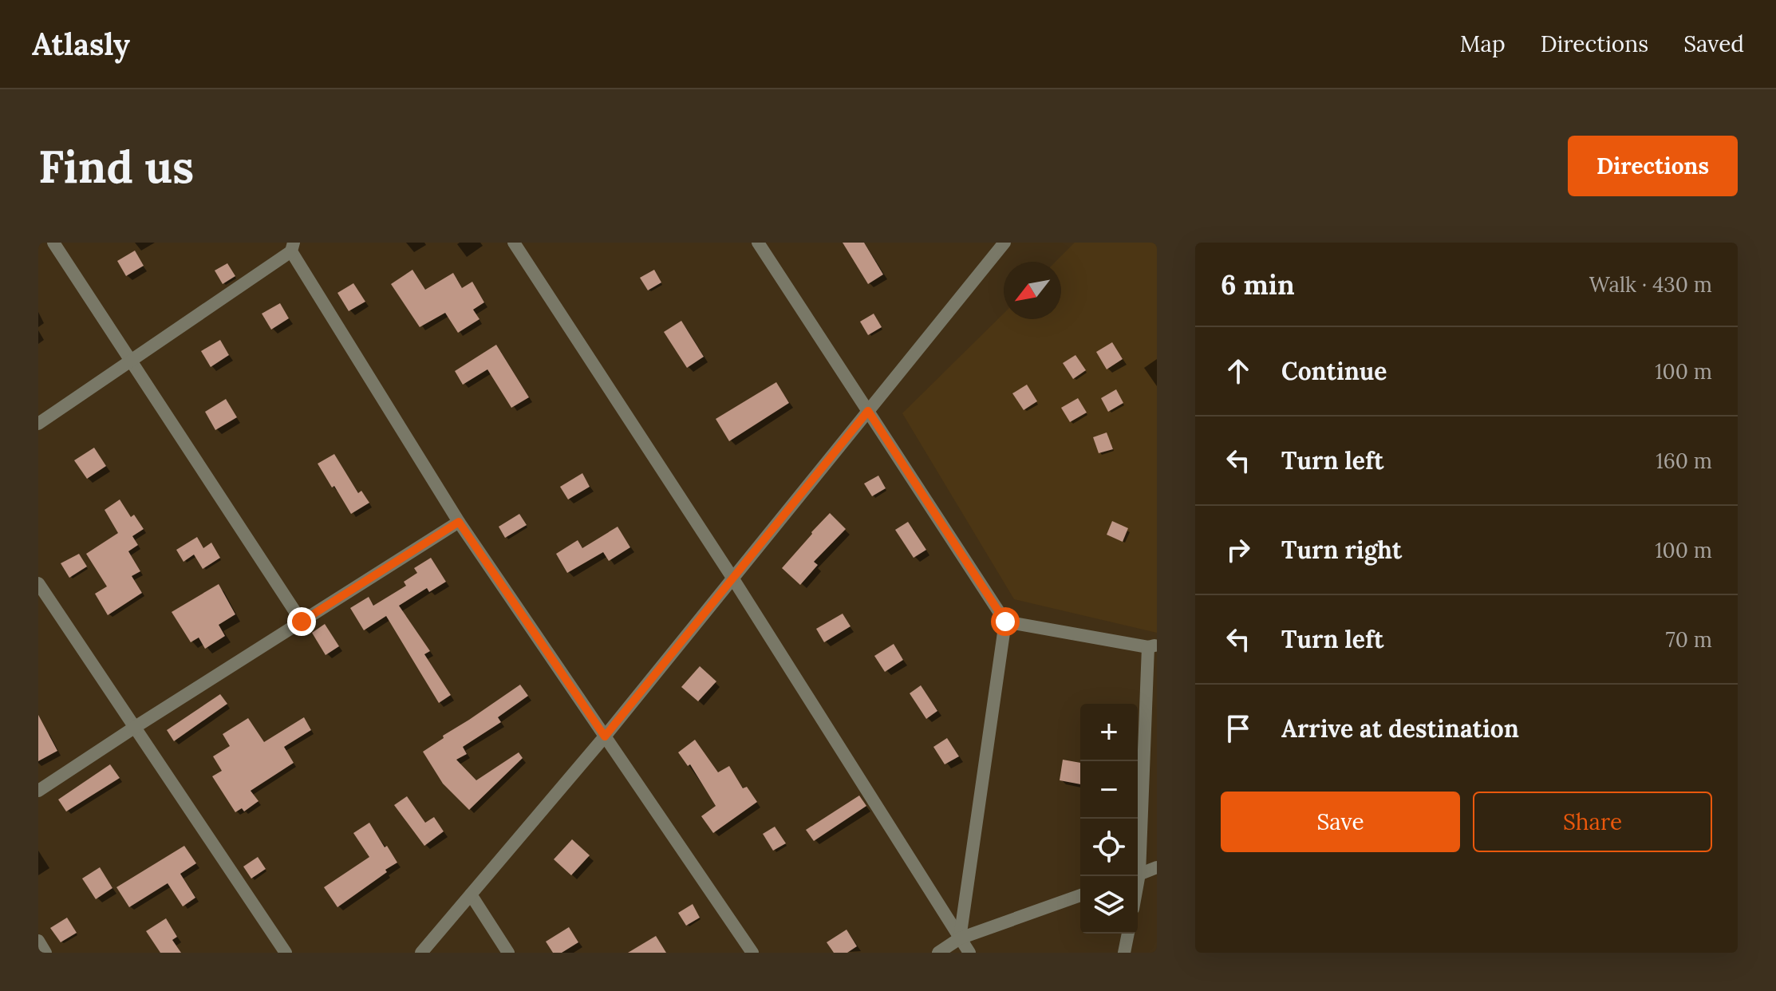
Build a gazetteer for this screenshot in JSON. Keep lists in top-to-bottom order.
{
  "north": "bottom left",
  "page": {
    "header": "Atlasly",
    "nav": ["Map", "Directions", "Saved"],
    "buttons": [
      "Directions",
      ["Save", "Share"]
    ],
    "title": "Find us",
    "heading": ["6 min", "Walk · 430 m"],
    "list": [
      ["Continue", "100 m"],
      ["Turn left", "160 m"],
      ["Turn right", "100 m"],
      ["Turn left", "70 m"],
      "Arrive at destination"
    ],
    "map_buttons": ["+", "−"]
  }
}
